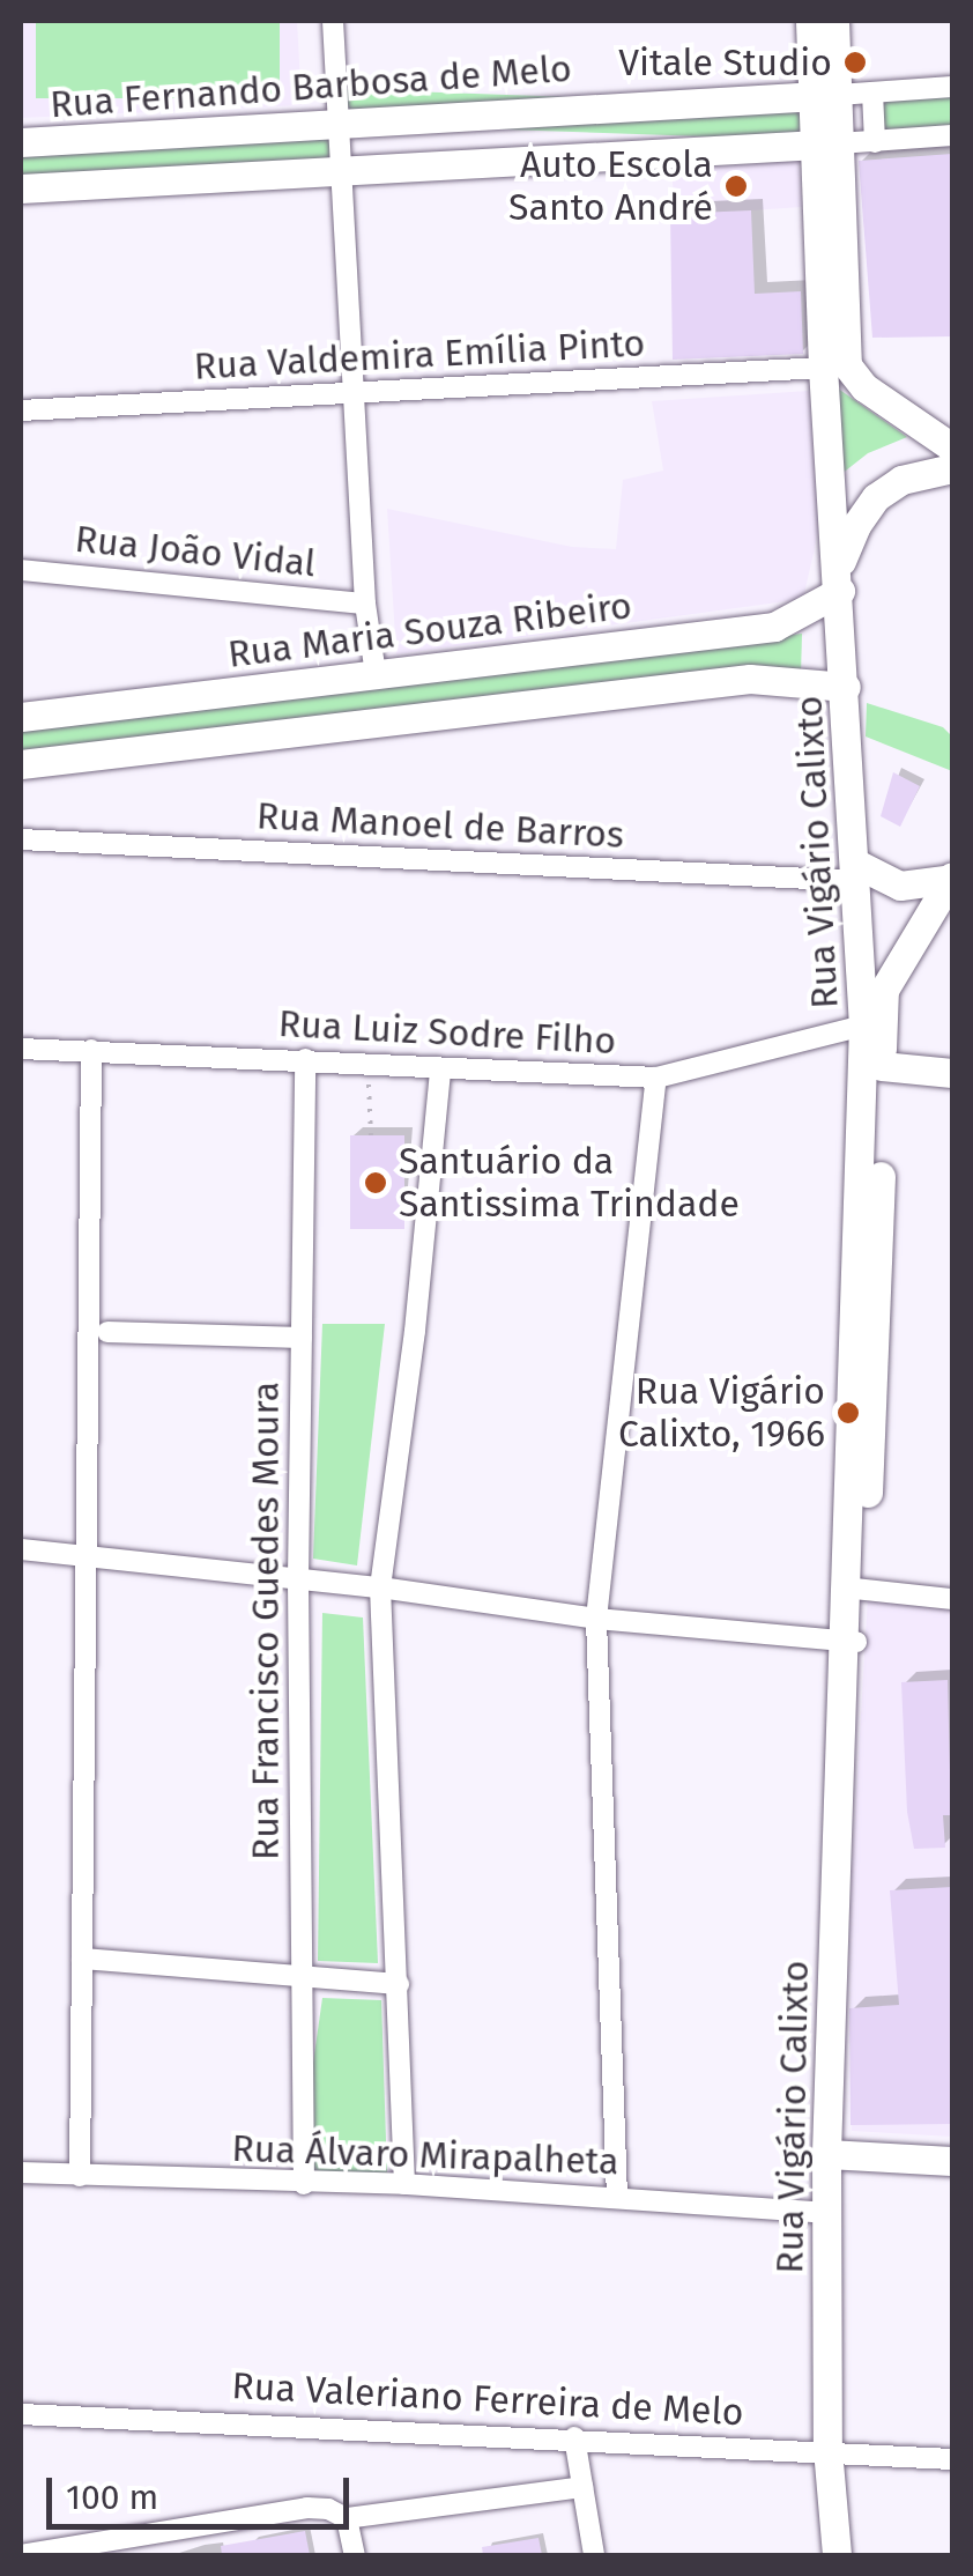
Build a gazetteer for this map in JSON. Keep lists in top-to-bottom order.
{
  "streets": {
    "main road": ["Rua Fernando Barbosa de Melo", "Rua Maria Souza Ribeiro", "Rua Vigário Calixto"],
    "street": [
      "Rua Valdemira Emília Pinto",
      "Rua João Vidal",
      "Rua Manoel de Barros",
      "Rua Luiz Sodre Filho",
      "Rua Francisco Guedes Moura",
      "Rua Álvaro Mirapalheta",
      "Rua Valeriano Ferreira de Melo"
    ]
  },
  "crossings": [
    ["Rua Fernando Barbosa de Melo", "Rua Vigário Calixto"],
    ["Rua Valdemira Emília Pinto", "Rua Vigário Calixto"],
    ["Rua Maria Souza Ribeiro", "Rua Vigário Calixto"],
    ["Rua Manoel de Barros", "Rua Vigário Calixto"],
    ["Rua Vigário Calixto", "Rua Luiz Sodre Filho"],
    ["Rua Vigário Calixto", "Rua Álvaro Mirapalheta"],
    ["Rua Vigário Calixto", "Rua Valeriano Ferreira de Melo"],
    ["Rua Luiz Sodre Filho", "Rua Francisco Guedes Moura"],
    ["Rua Francisco Guedes Moura", "Rua Álvaro Mirapalheta"]
  ],
  "places": [
    "Vitale Studio",
    "Auto Escola Santo André",
    "Santuário da Santissima Trindade",
    "Rua Vigário Calixto, 1966"
  ],
  "scale_bar": "100 m"
}
